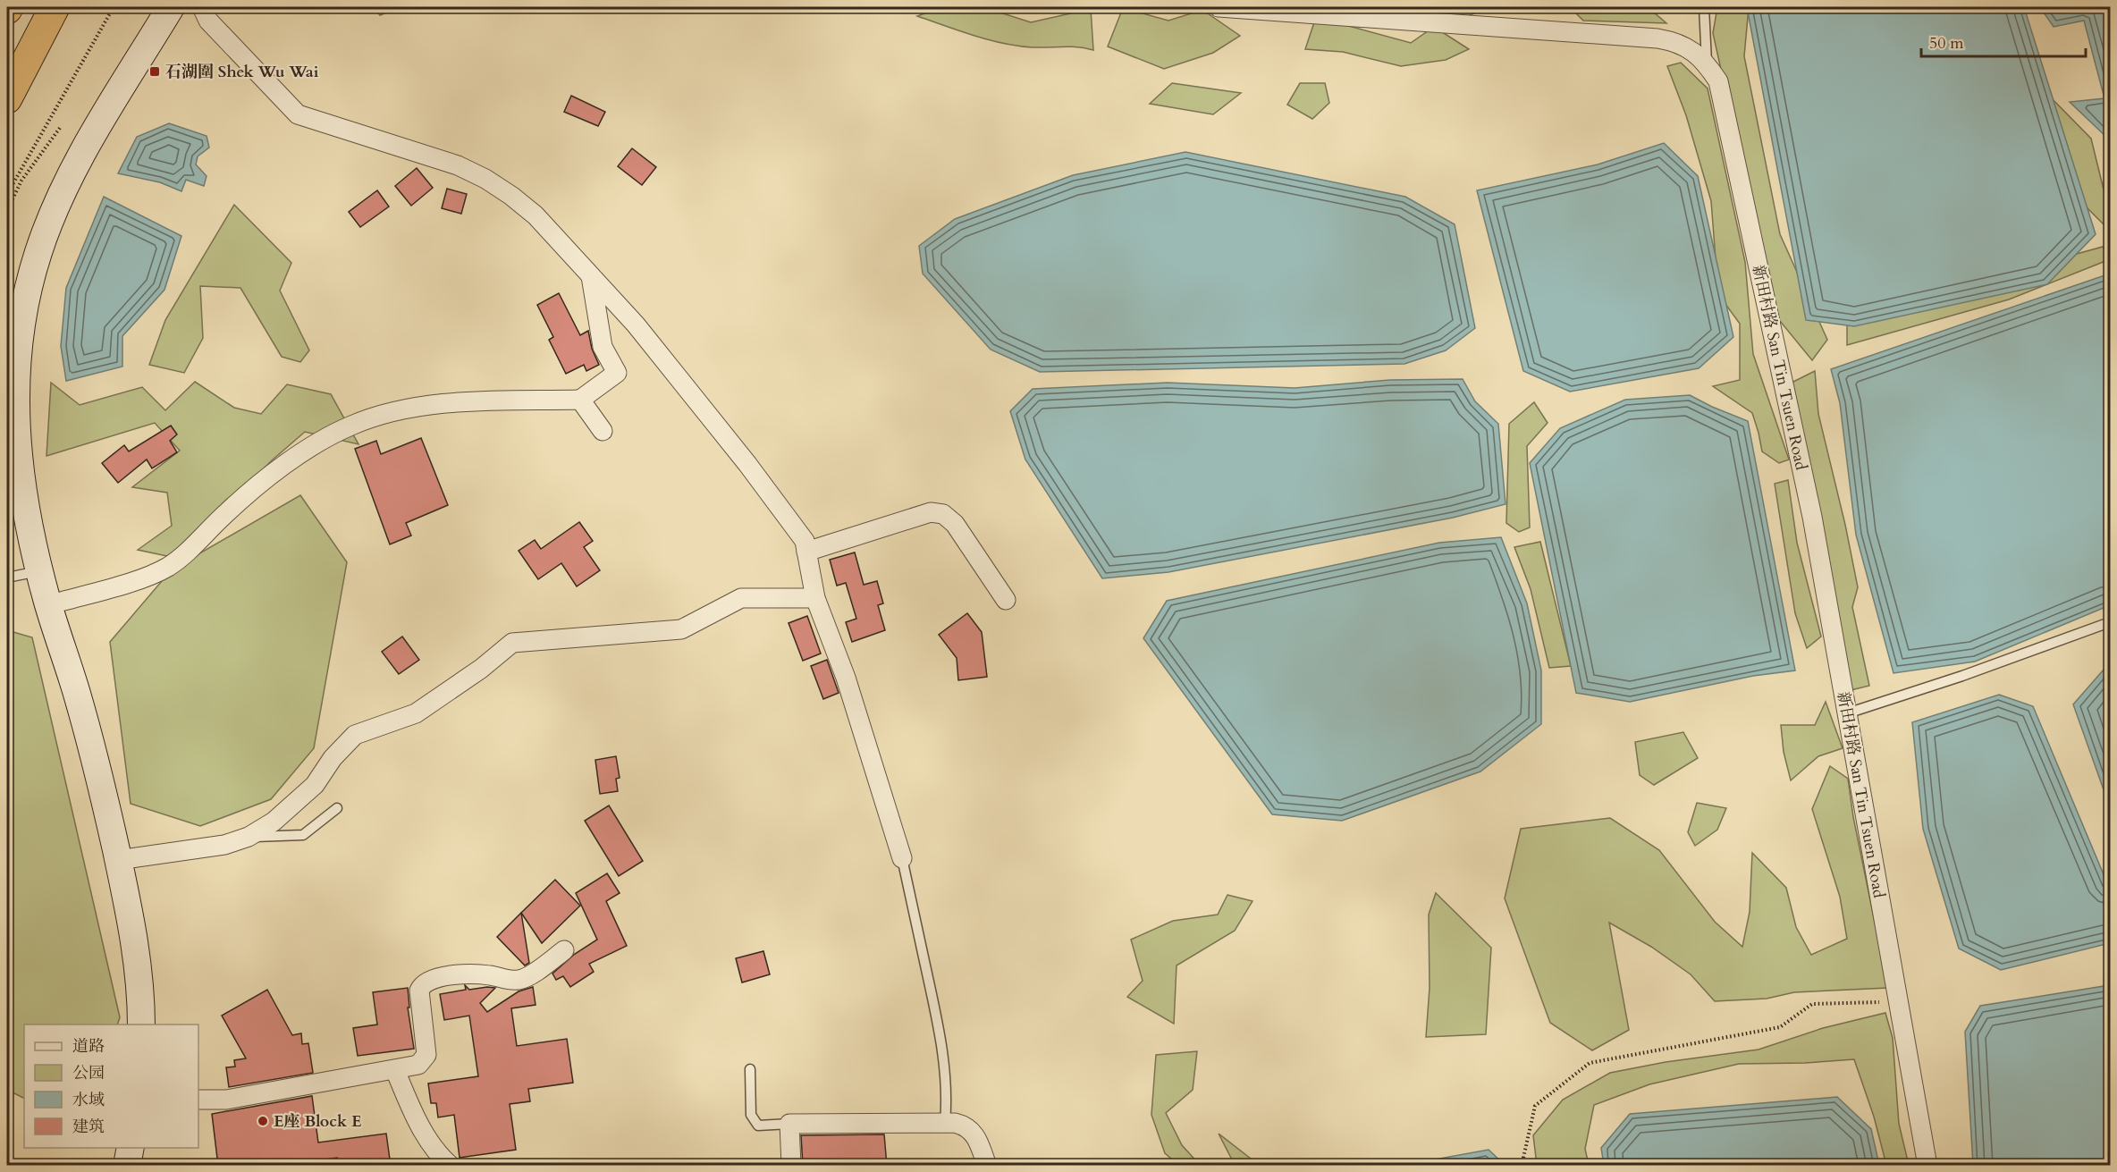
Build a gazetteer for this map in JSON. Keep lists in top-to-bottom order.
{
  "streets": {
    "street": ["新田村路 San Tin Tsuen Road"]
  },
  "places": {
    "transit": ["石湖圍 Shek Wu Wai"],
    "other": ["E座 Block E"]
  },
  "legend": [
    "道路",
    "公园",
    "水域",
    "建筑"
  ],
  "scale_bar": "50 m"
}
